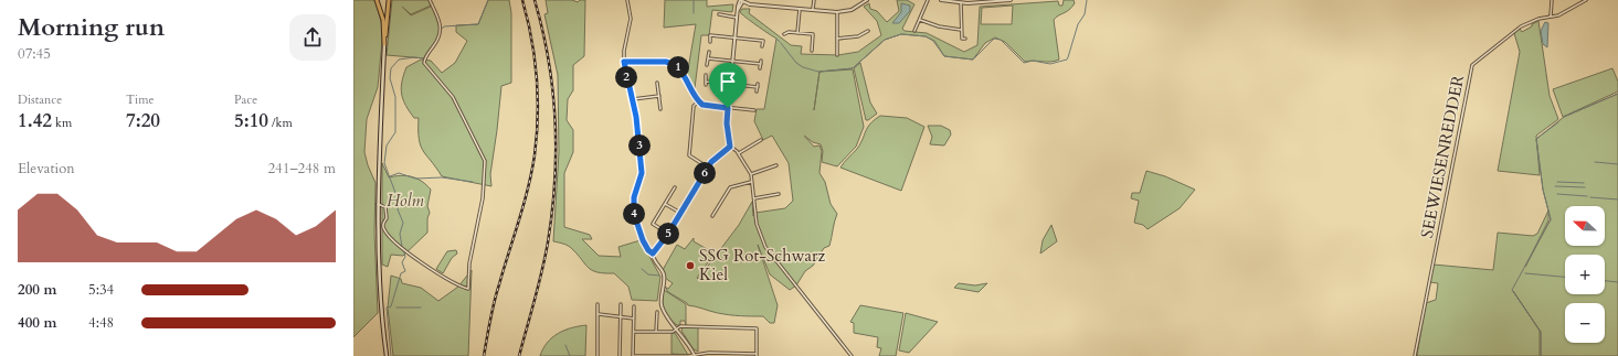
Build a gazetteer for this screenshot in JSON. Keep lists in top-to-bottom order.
{
  "streets": {
    "street": ["SEEWIESENREDDER"]
  },
  "parks": ["Holm"],
  "places": ["SSG Rot-Schwarz Kiel"],
  "north": "left",
  "page": {
    "heading": ["Morning run", "07:45"],
    "pins": [
      "1",
      "2",
      "3",
      "6",
      "4",
      "5"
    ],
    "stats": [
      ["Distance", "1.42 km"],
      ["Time", "7:20"],
      ["Pace", "5:10 /km"]
    ],
    "chart": ["Elevation", "241–248 m"],
    "map_buttons": ["+", "−"],
    "list": [
      {
        "name": "200 m",
        "note": "5:34"
      },
      {
        "name": "400 m",
        "note": "4:48"
      }
    ]
  }
}
